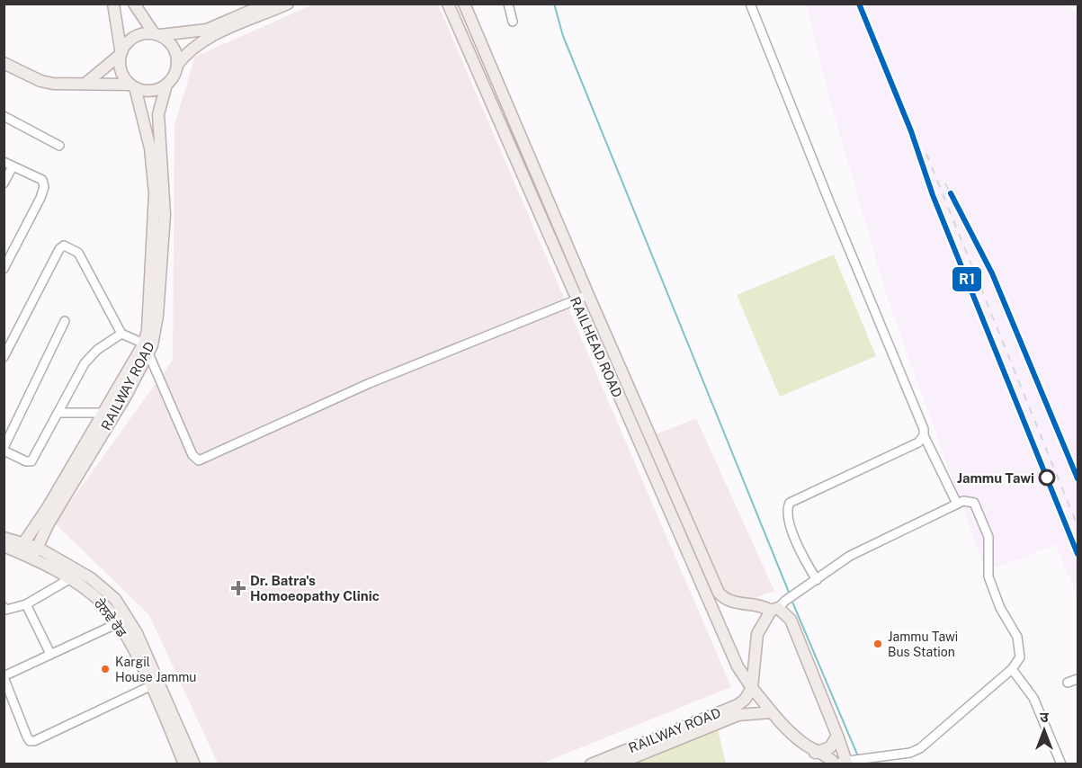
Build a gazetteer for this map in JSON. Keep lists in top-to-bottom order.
{
  "streets": {
    "main road": ["RAILHEAD ROAD", "RAILWAY ROAD", "ਰੇਲਵੇ ਰੋਡ"]
  },
  "crossings": [
    ["RAILHEAD ROAD", "RAILWAY ROAD"],
    ["RAILWAY ROAD", "ਰੇਲਵੇ ਰੋਡ"]
  ],
  "places": {
    "other": ["Jammu Tawi", "Jammu Tawi Bus Station", "Kargil House Jammu"],
    "health": ["Dr. Batra's Homoeopathy Clinic"]
  },
  "lines": ["transit line R1"],
  "north": "top"
}
